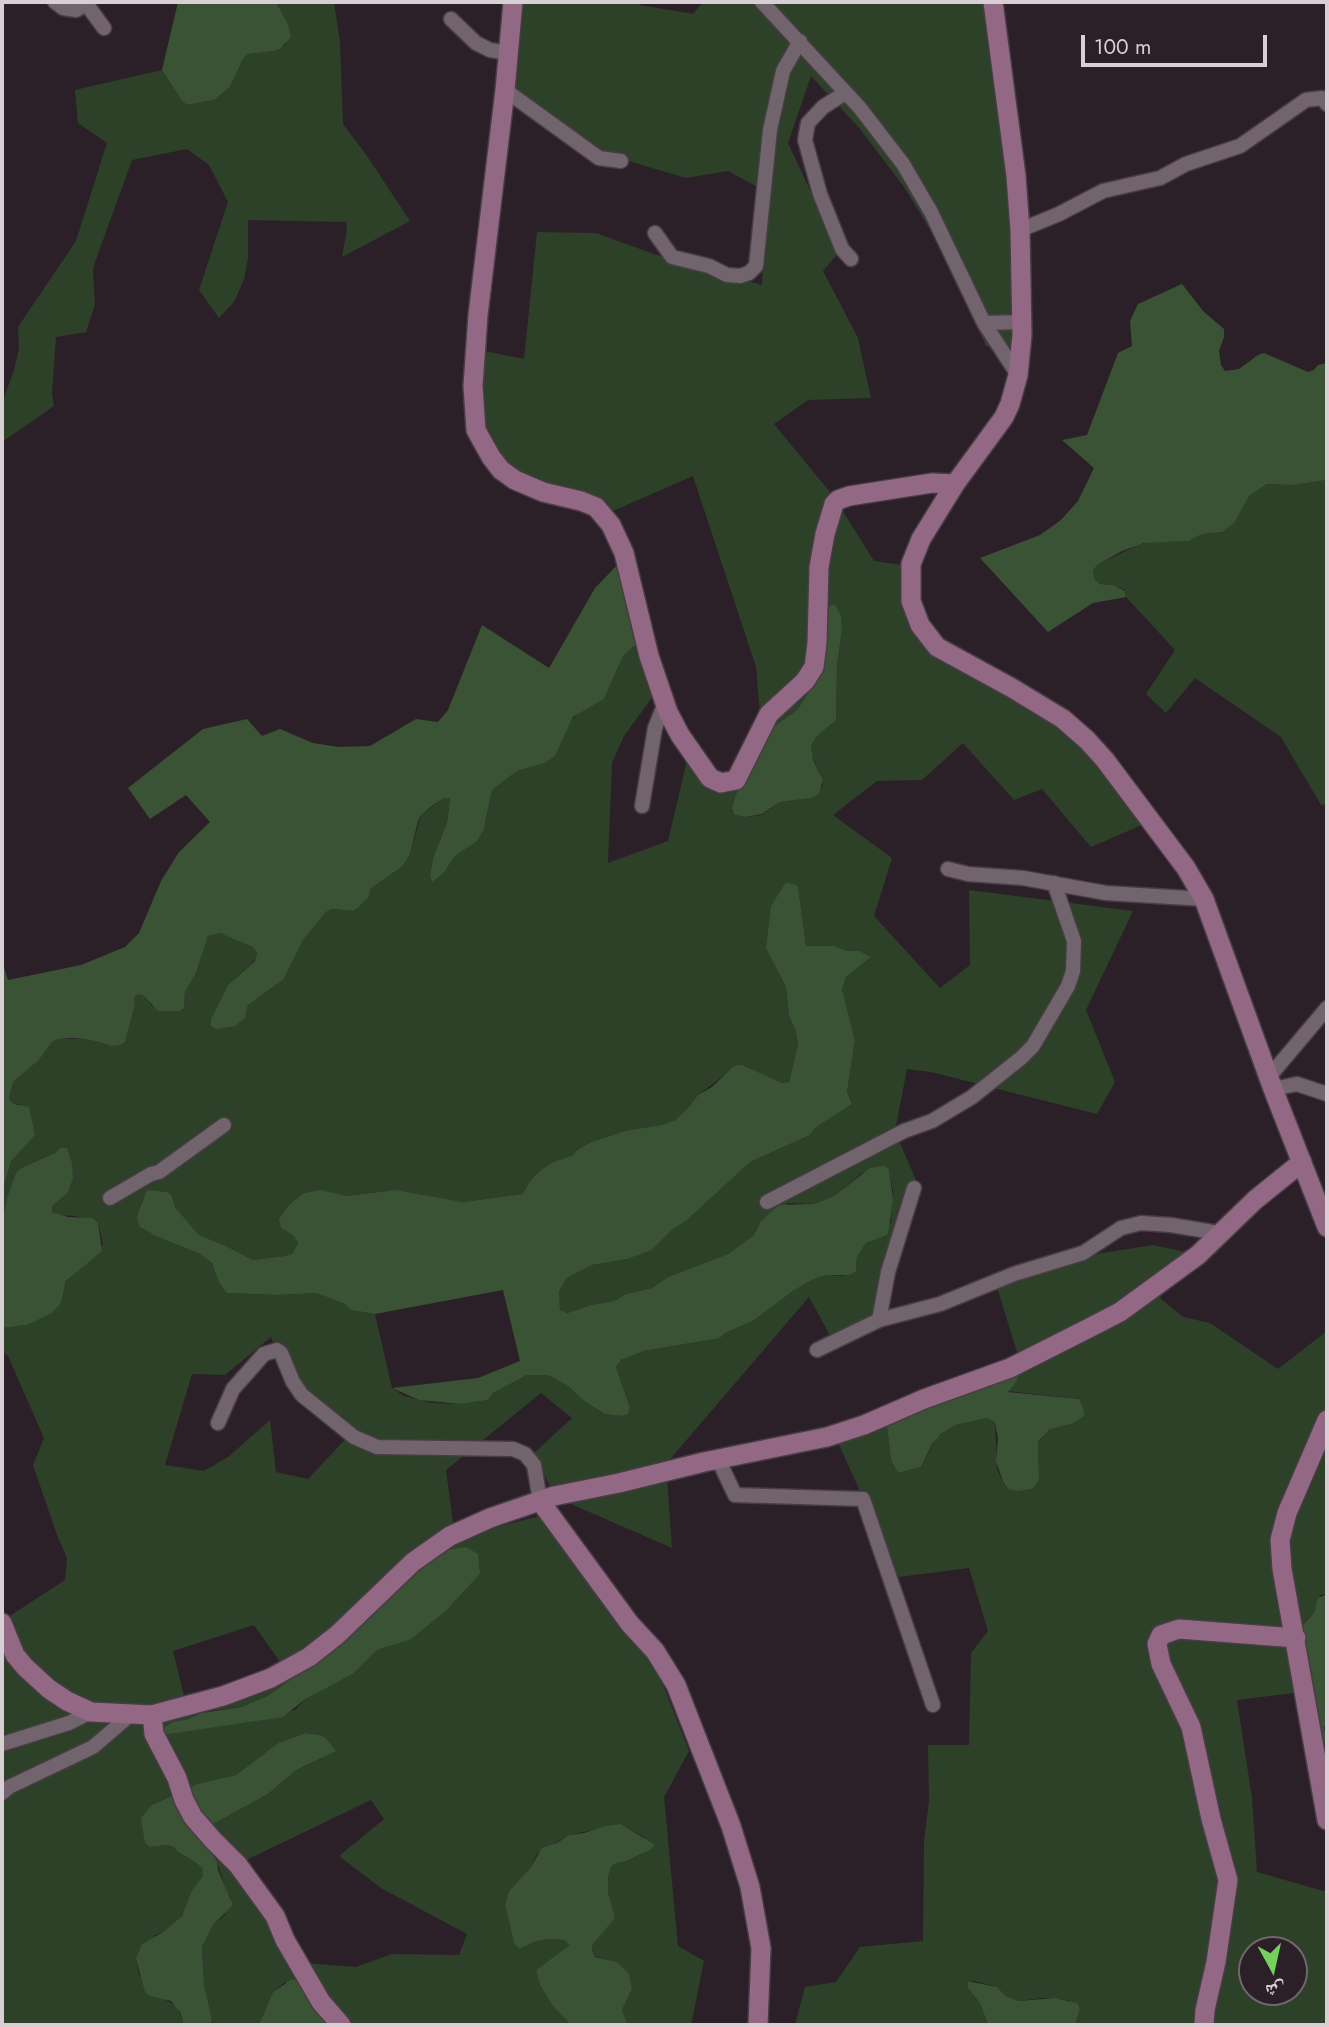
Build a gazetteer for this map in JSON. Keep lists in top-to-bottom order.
{
  "scale_bar": "100 m",
  "north": "bottom"
}
